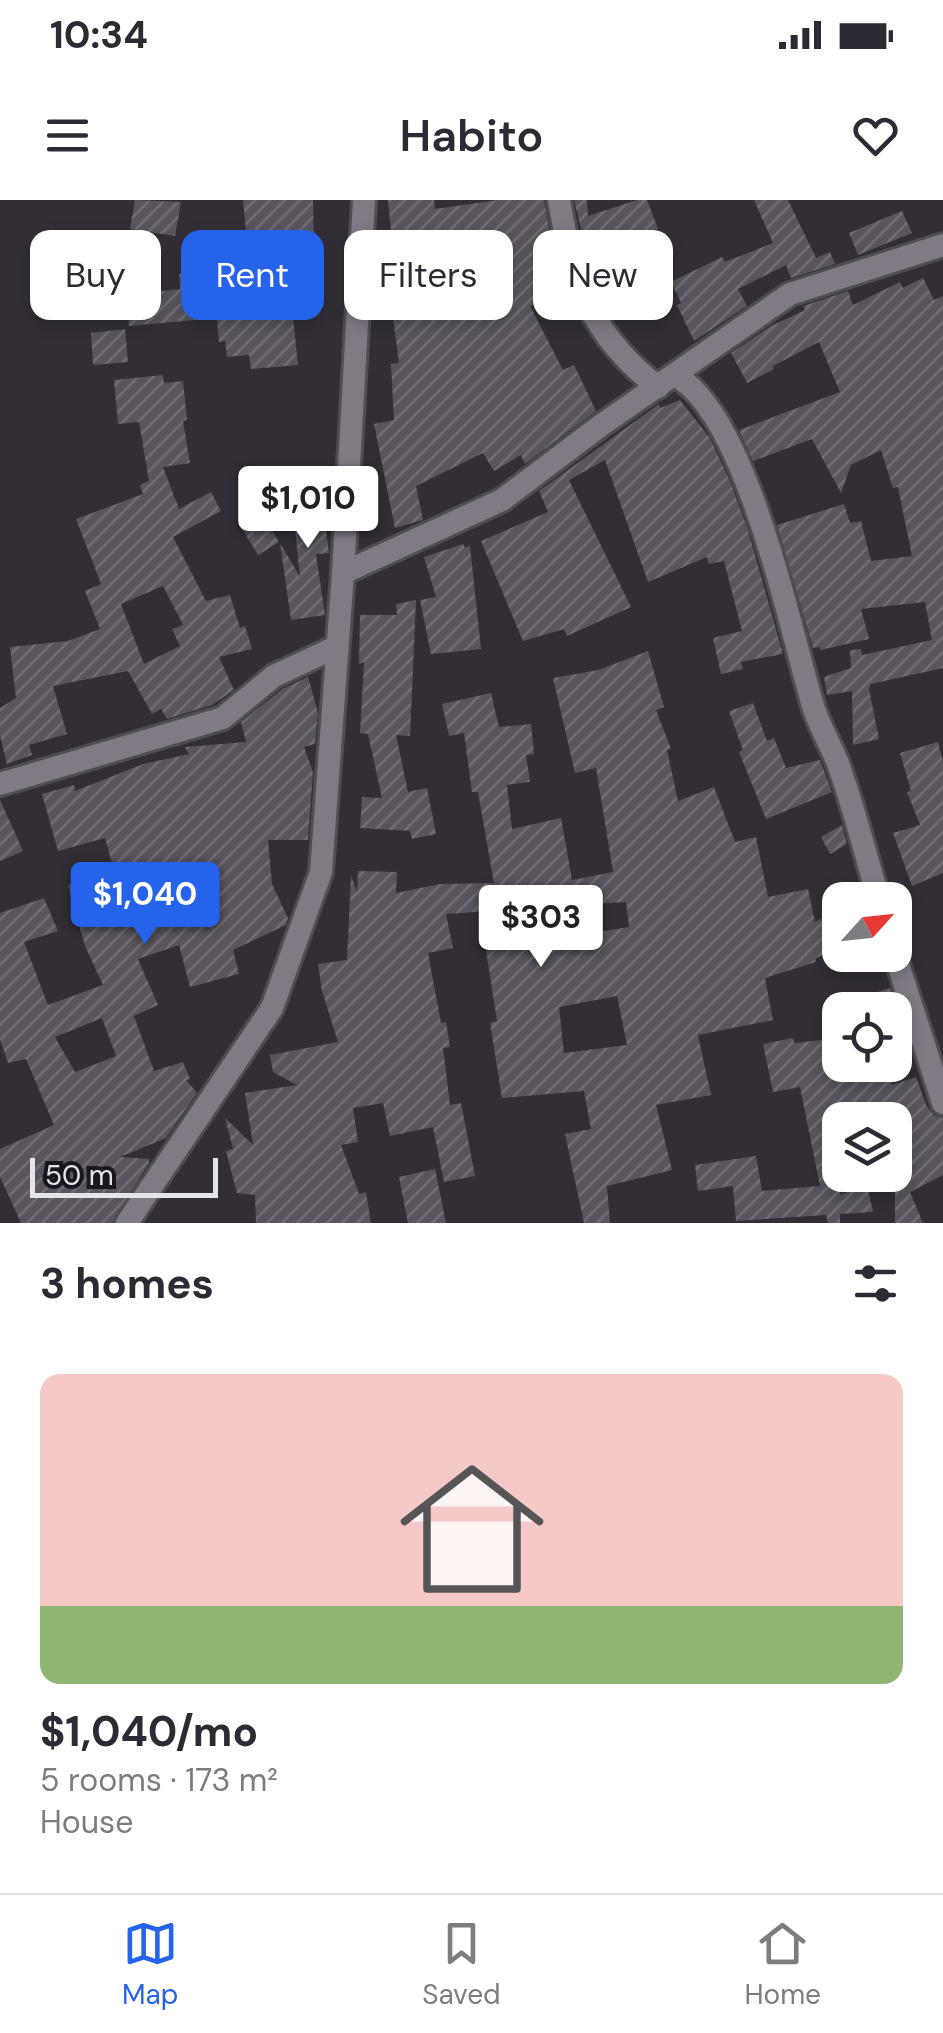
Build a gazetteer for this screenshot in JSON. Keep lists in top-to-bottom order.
{
  "scale_bar": "50 m",
  "north": "top right",
  "page": {
    "status": "10:34",
    "header": "Habito",
    "chip": [
      "Buy",
      "Rent",
      "Filters",
      "New"
    ],
    "price": ["$1,010", "$1,040", "$303"],
    "scale": "50 m",
    "heading": "3 homes",
    "list": [
      {
        "name": "$1,040/mo",
        "note": "5 rooms · 173 m² · House"
      }
    ],
    "tabs": ["Map", "Saved", "Home"]
  }
}
